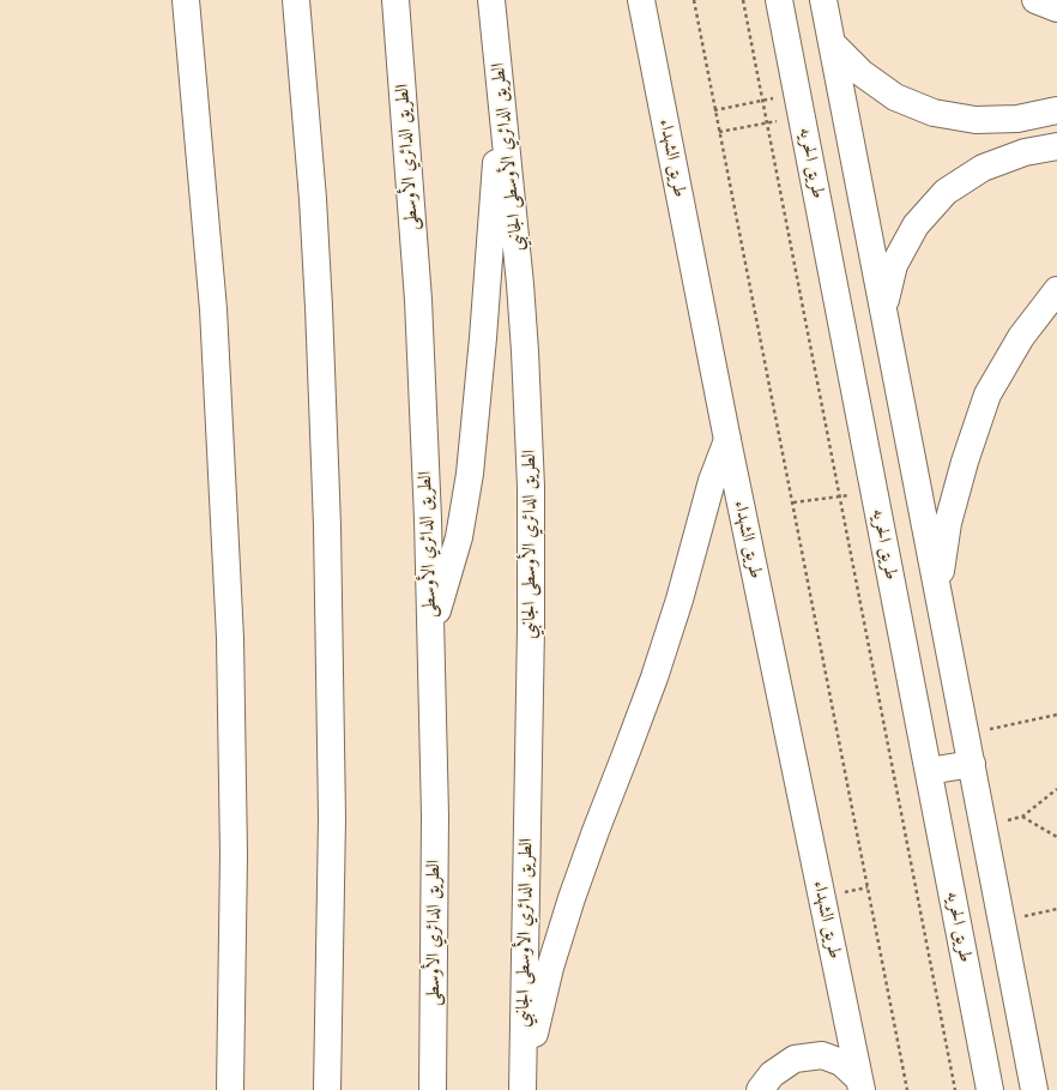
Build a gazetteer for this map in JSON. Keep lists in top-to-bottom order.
{
  "streets": {
    "main road": [
      "الطريق الدائري الأوسطى",
      "الطريق الدائري الأوسطى الجانبي",
      "طريق الشهداء",
      "طريق الحريه"
    ]
  }
}
